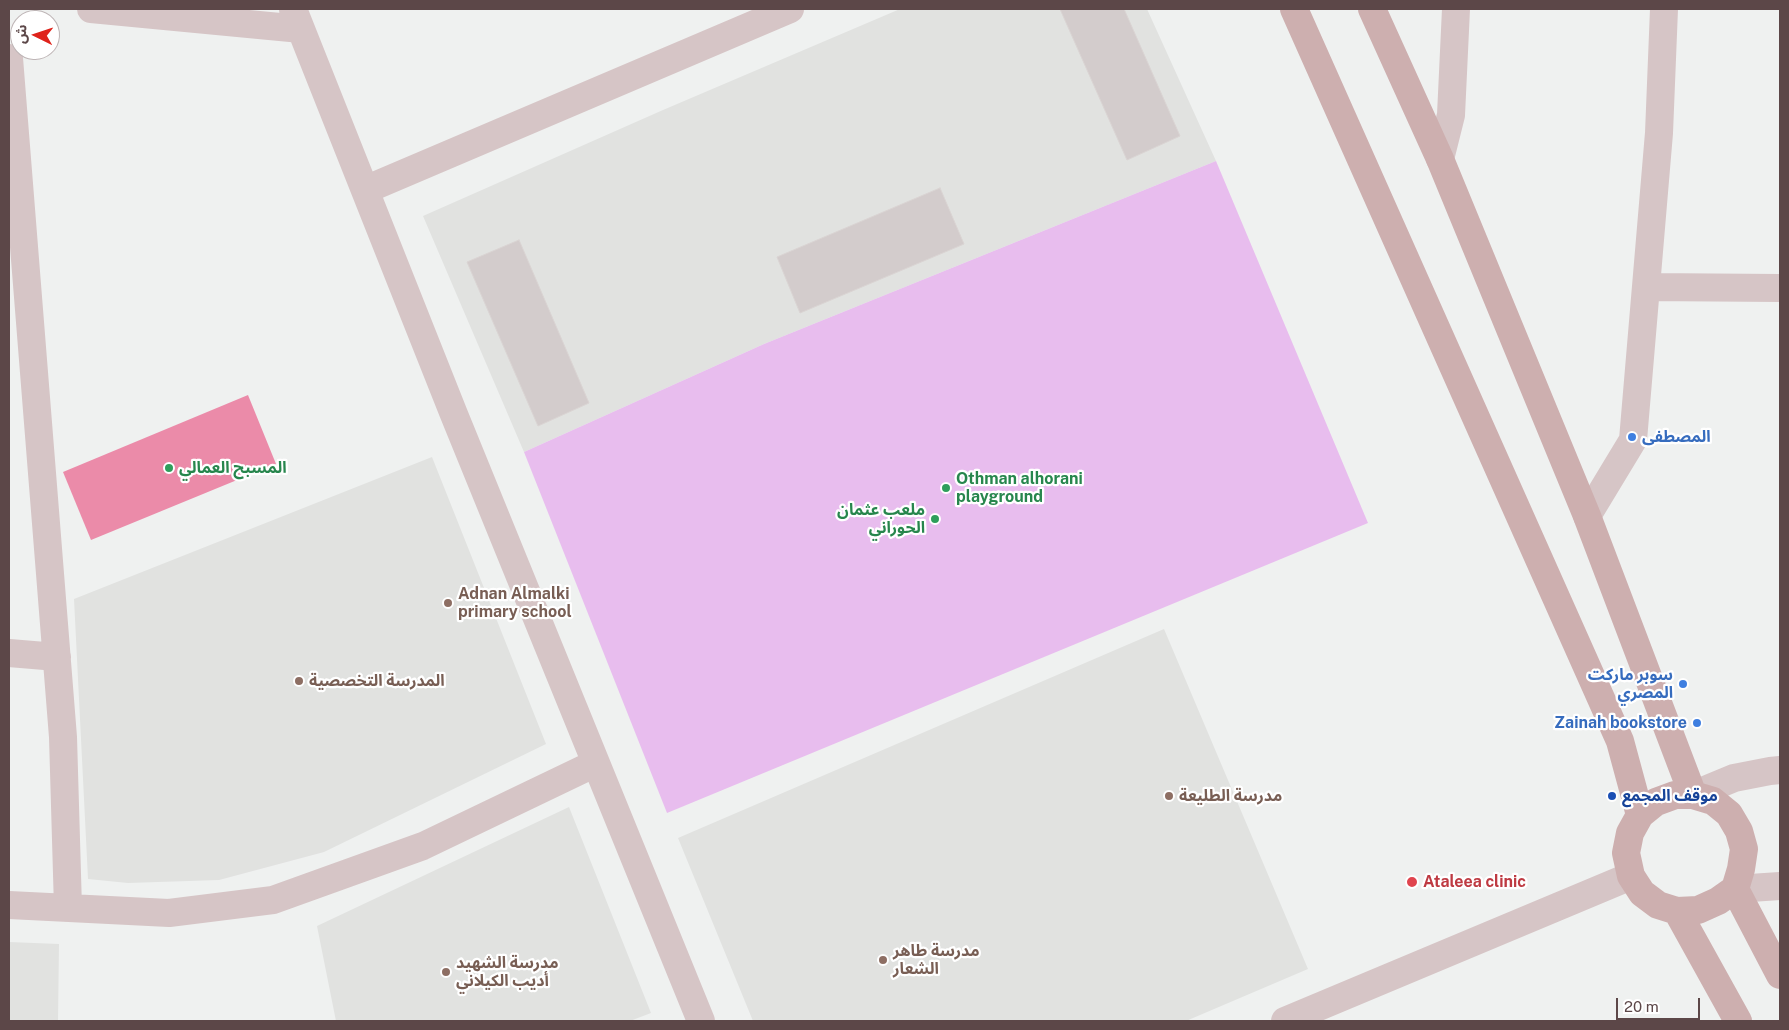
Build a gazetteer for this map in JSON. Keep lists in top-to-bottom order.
{
  "places": [
    "المصطفى",
    "المسبح العمالي",
    "Othman alhorani playground",
    "ملعب عثمان الحوراني",
    "Adnan Almalki primary school",
    "المدرسة التخصصية",
    "سوبر ماركت المصري",
    "Zainah bookstore",
    "مدرسة الطليعة",
    "موقف المجمع",
    "Ataleea clinic",
    "مدرسة طاهر الشعار",
    "مدرسة الشهيد أديب الكيلاني"
  ],
  "scale_bar": "20 m",
  "north": "left"
}
